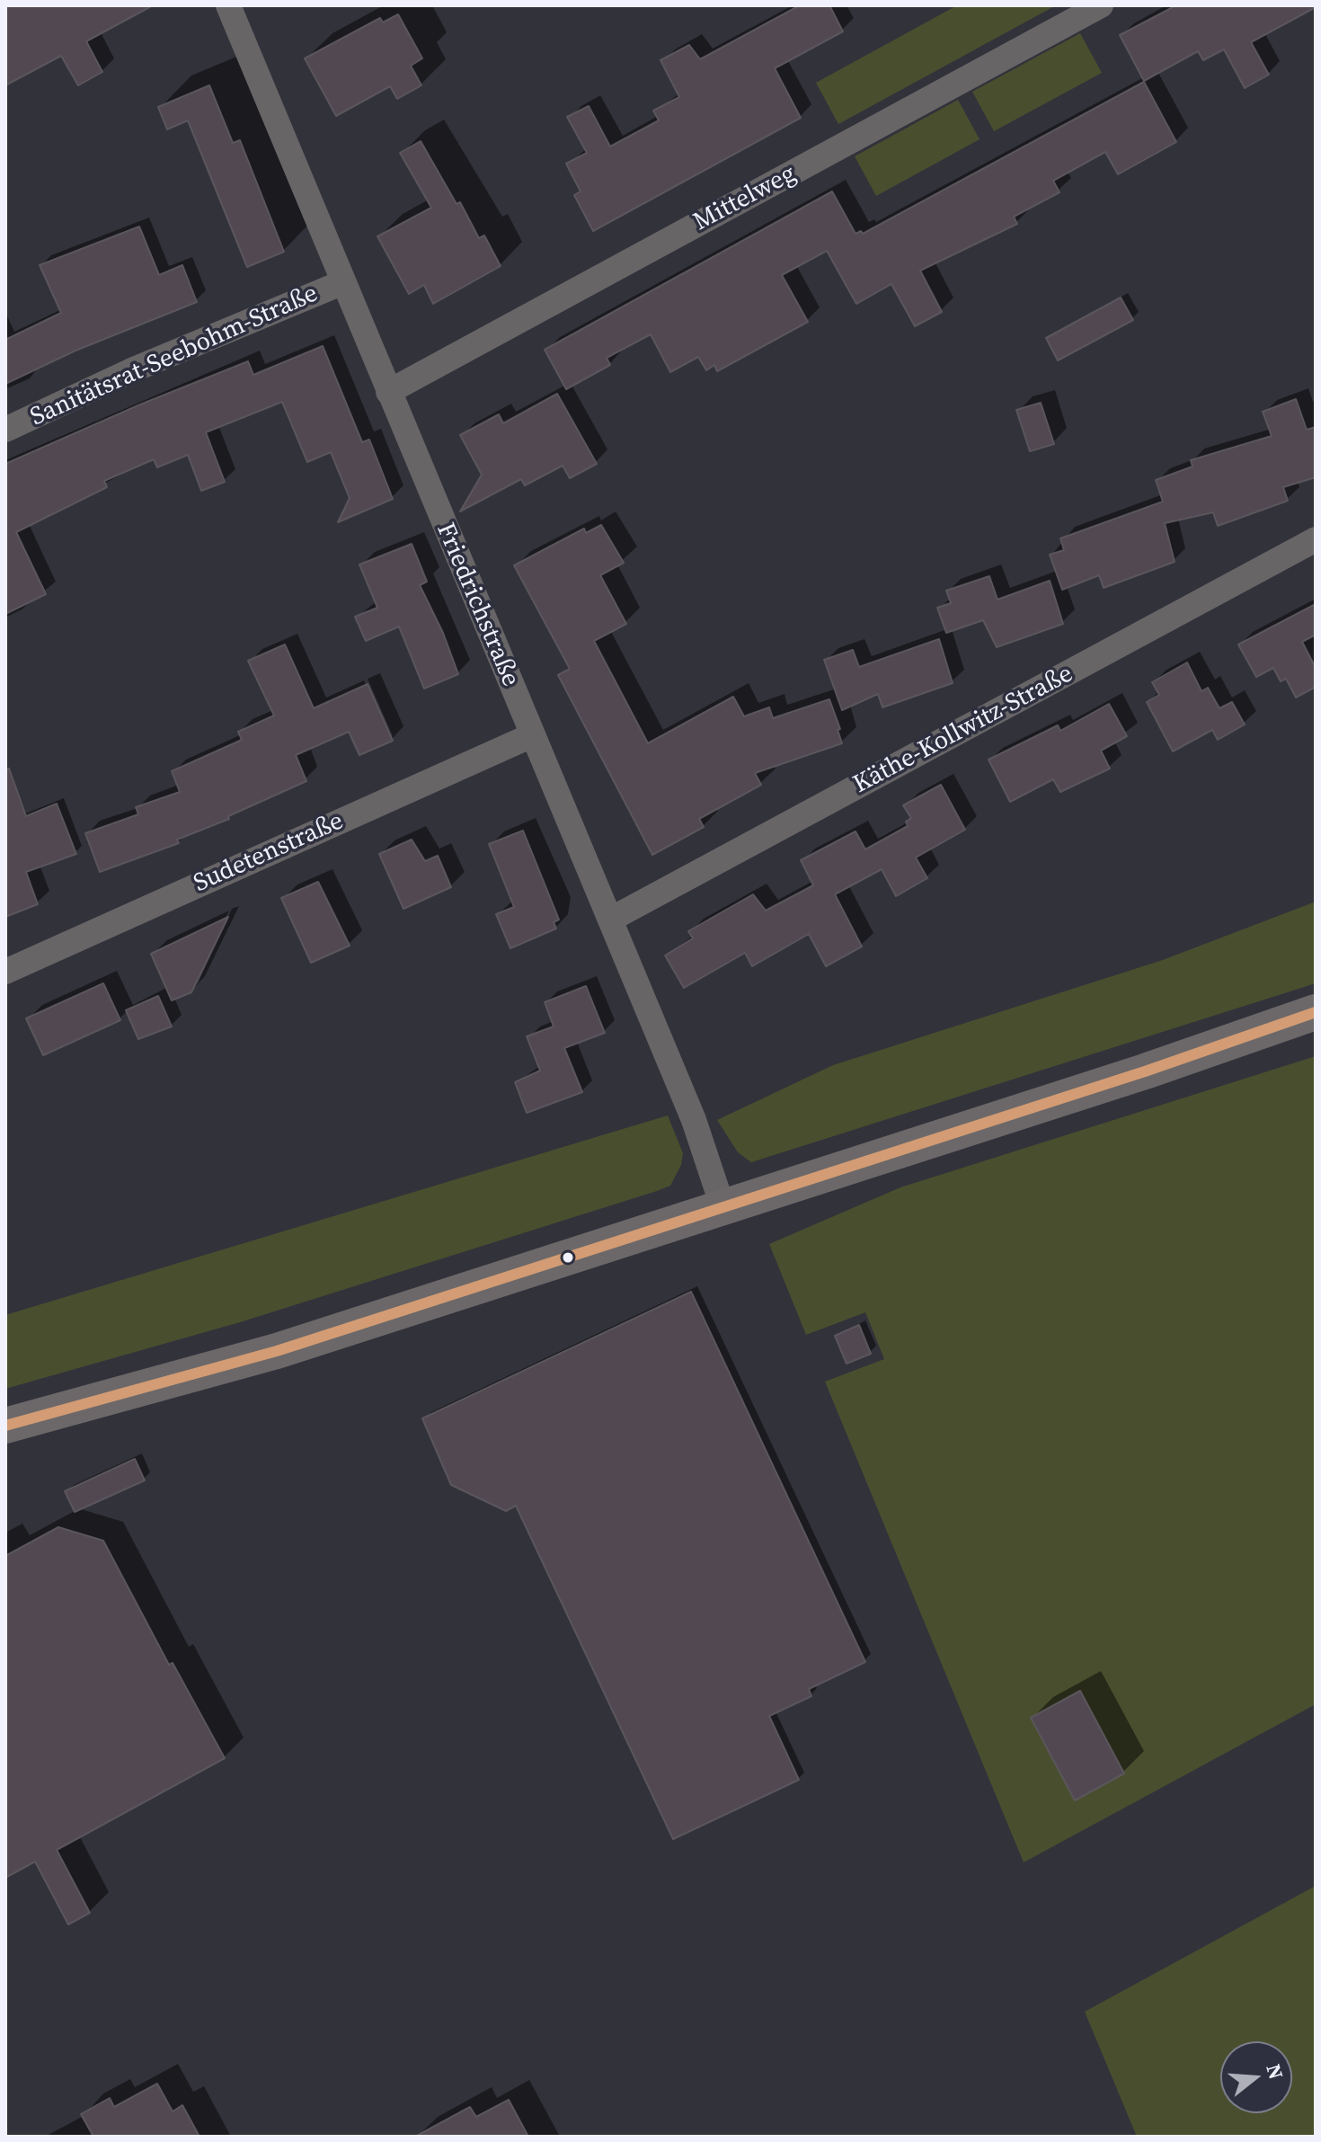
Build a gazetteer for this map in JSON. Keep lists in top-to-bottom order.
{
  "streets": {
    "street": [
      "Mittelweg",
      "Sanitätsrat-Seebohm-Straße",
      "Friedrichstraße",
      "Käthe-Kollwitz-Straße",
      "Sudetenstraße"
    ]
  },
  "crossings": [
    ["Mittelweg", "Friedrichstraße"],
    ["Sanitätsrat-Seebohm-Straße", "Friedrichstraße"],
    ["Friedrichstraße", "Käthe-Kollwitz-Straße"],
    ["Friedrichstraße", "Sudetenstraße"]
  ],
  "north": "right"
}
